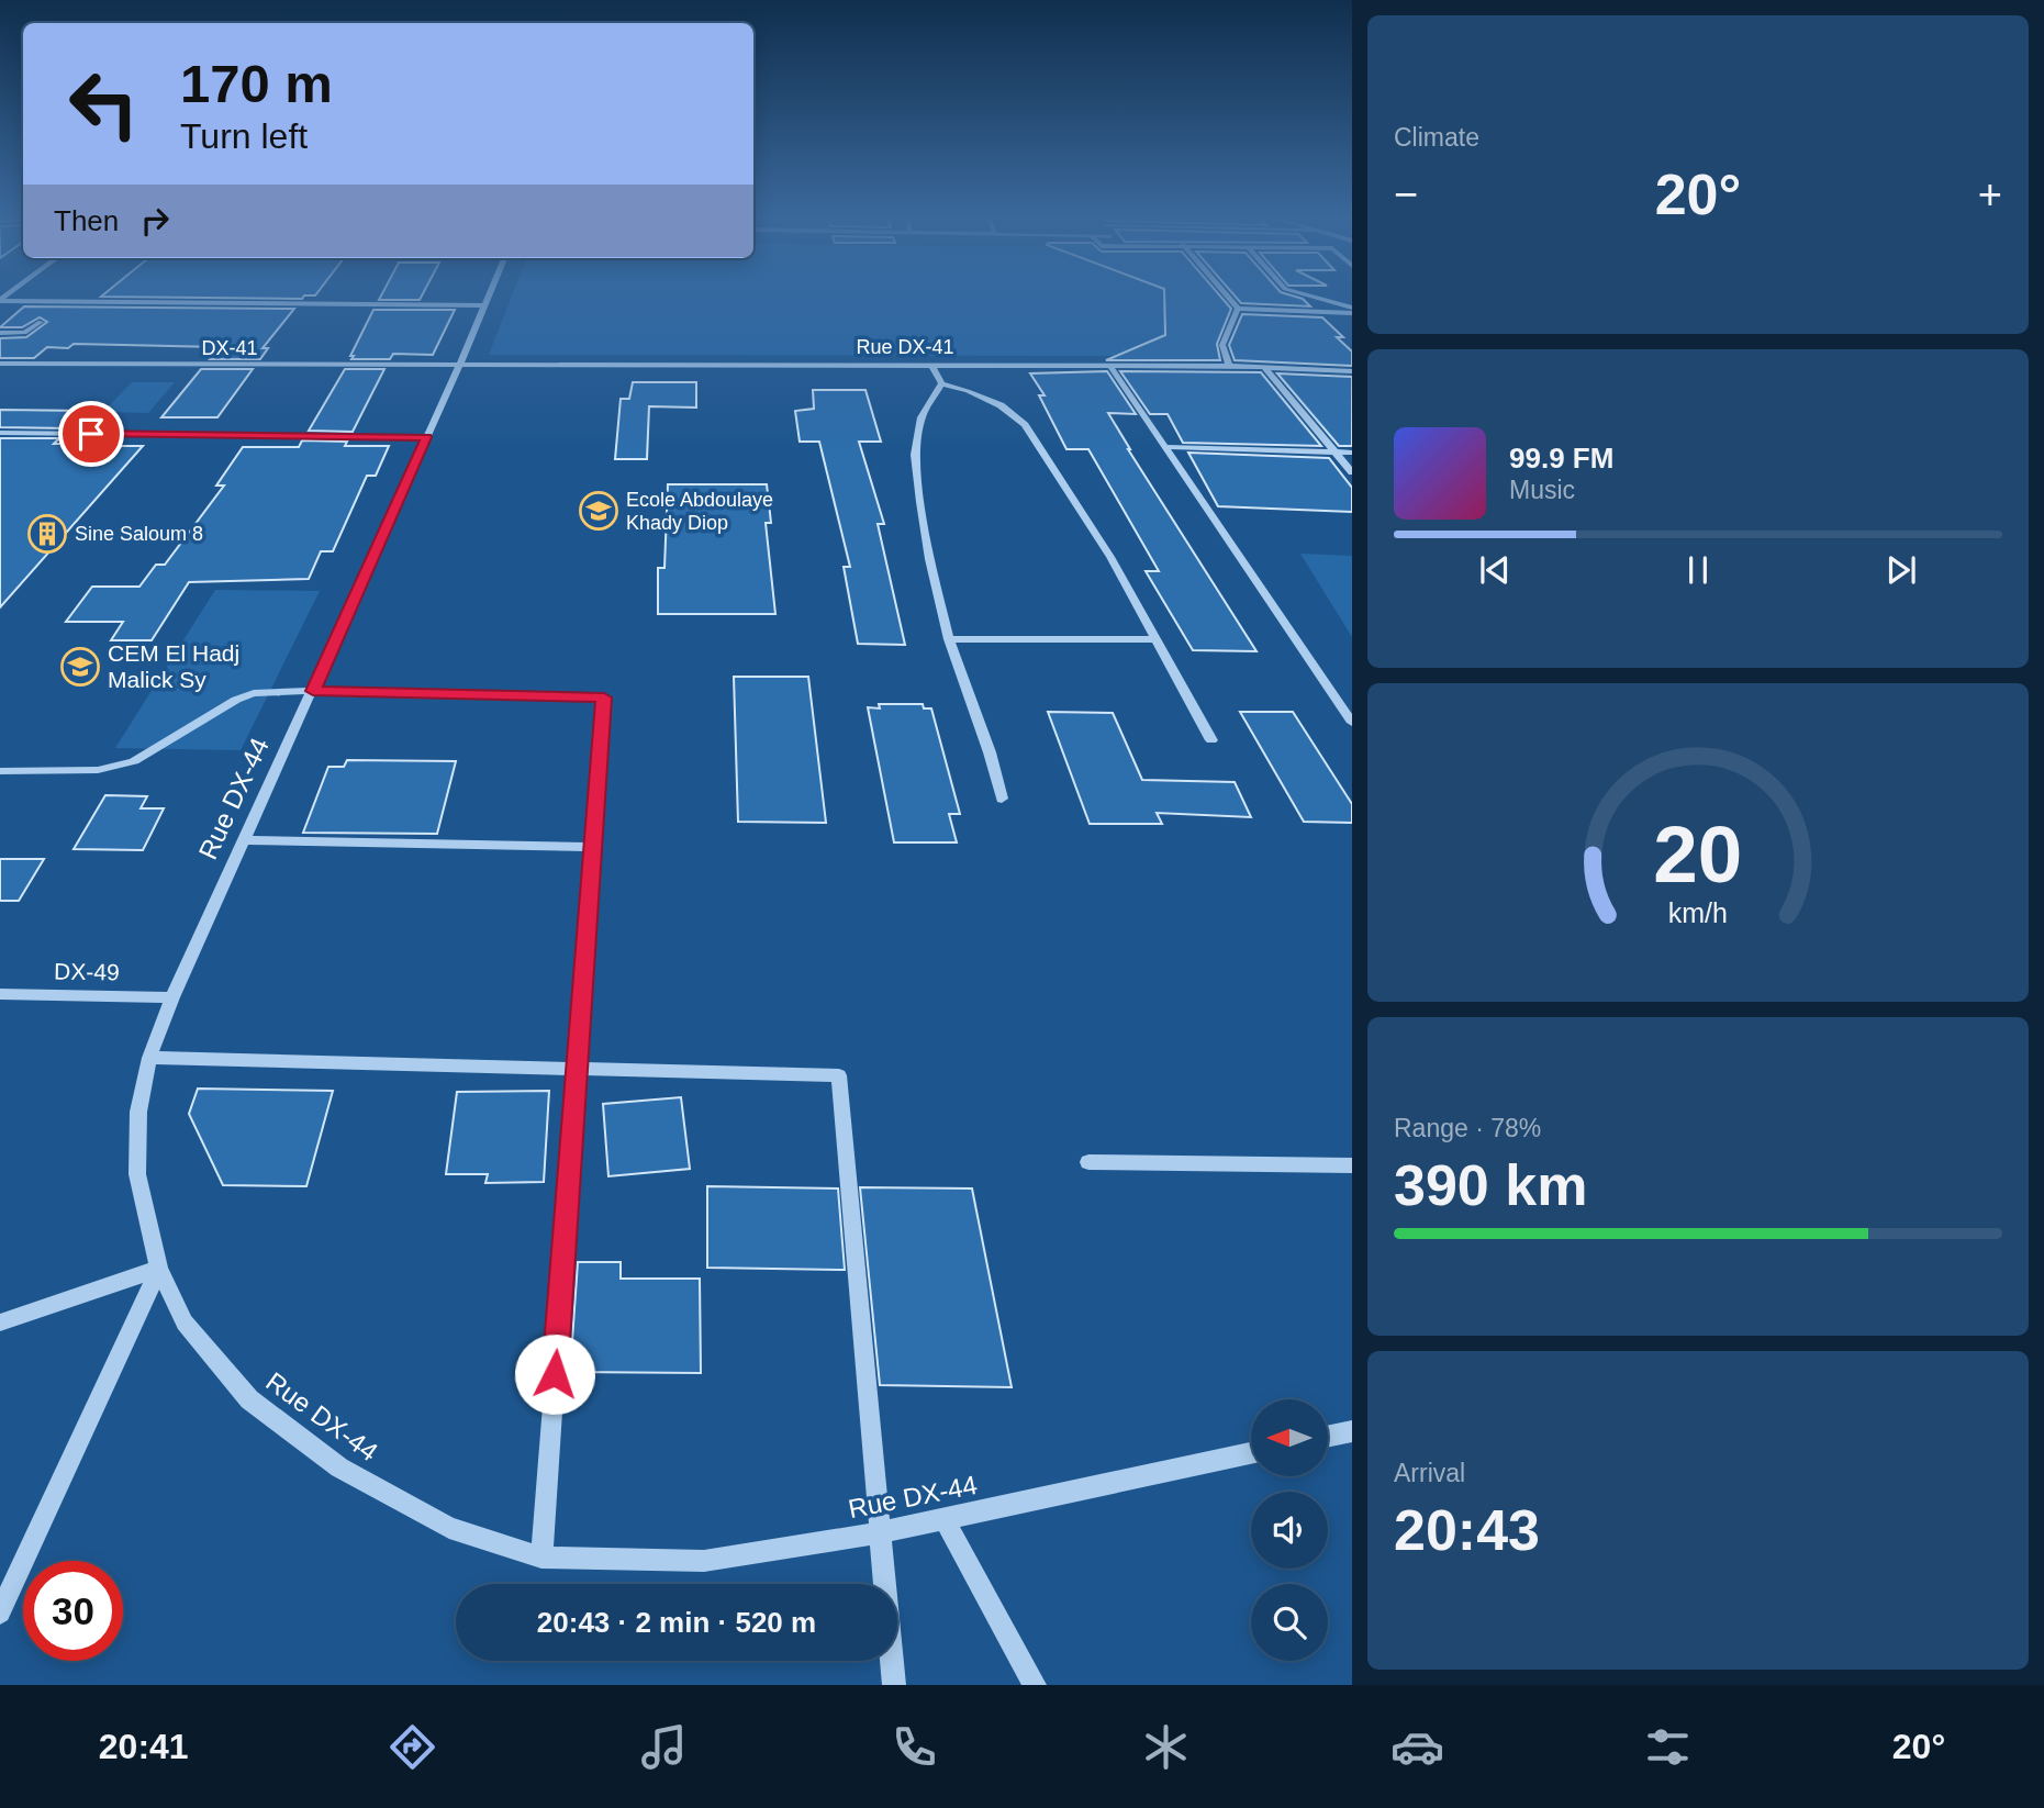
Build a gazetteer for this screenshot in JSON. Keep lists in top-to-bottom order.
{
  "streets": {
    "street": [
      "Rue DX-41",
      "DX-41",
      "Rue DX-44",
      "DX-49"
    ]
  },
  "crossings": [
    ["Rue DX-41", "DX-41"],
    ["Rue DX-41", "Rue DX-44"],
    ["DX-41", "Rue DX-44"],
    ["Rue DX-44", "DX-49"]
  ],
  "places": {
    "school or university": ["Ecole Abdoulaye Khady Diop", "CEM El Hadj Malick Sy"],
    "building": ["Sine Saloum 8"]
  },
  "north": "left",
  "page": {
    "tile": [
      "Climate",
      ["Range · 78%", "390 km"],
      ["Arrival", "20:43"]
    ],
    "turn": ["170 m", "Turn left"],
    "heat": ["−", "20°", "+"],
    "then": "Then",
    "song": ["99.9 FM", "Music"],
    "limit": "30",
    "trip": "20:43 · 2 min · 520 m",
    "tabs": ["20:41", "20°"],
    "gauge": ["20", "km/h"]
  }
}
